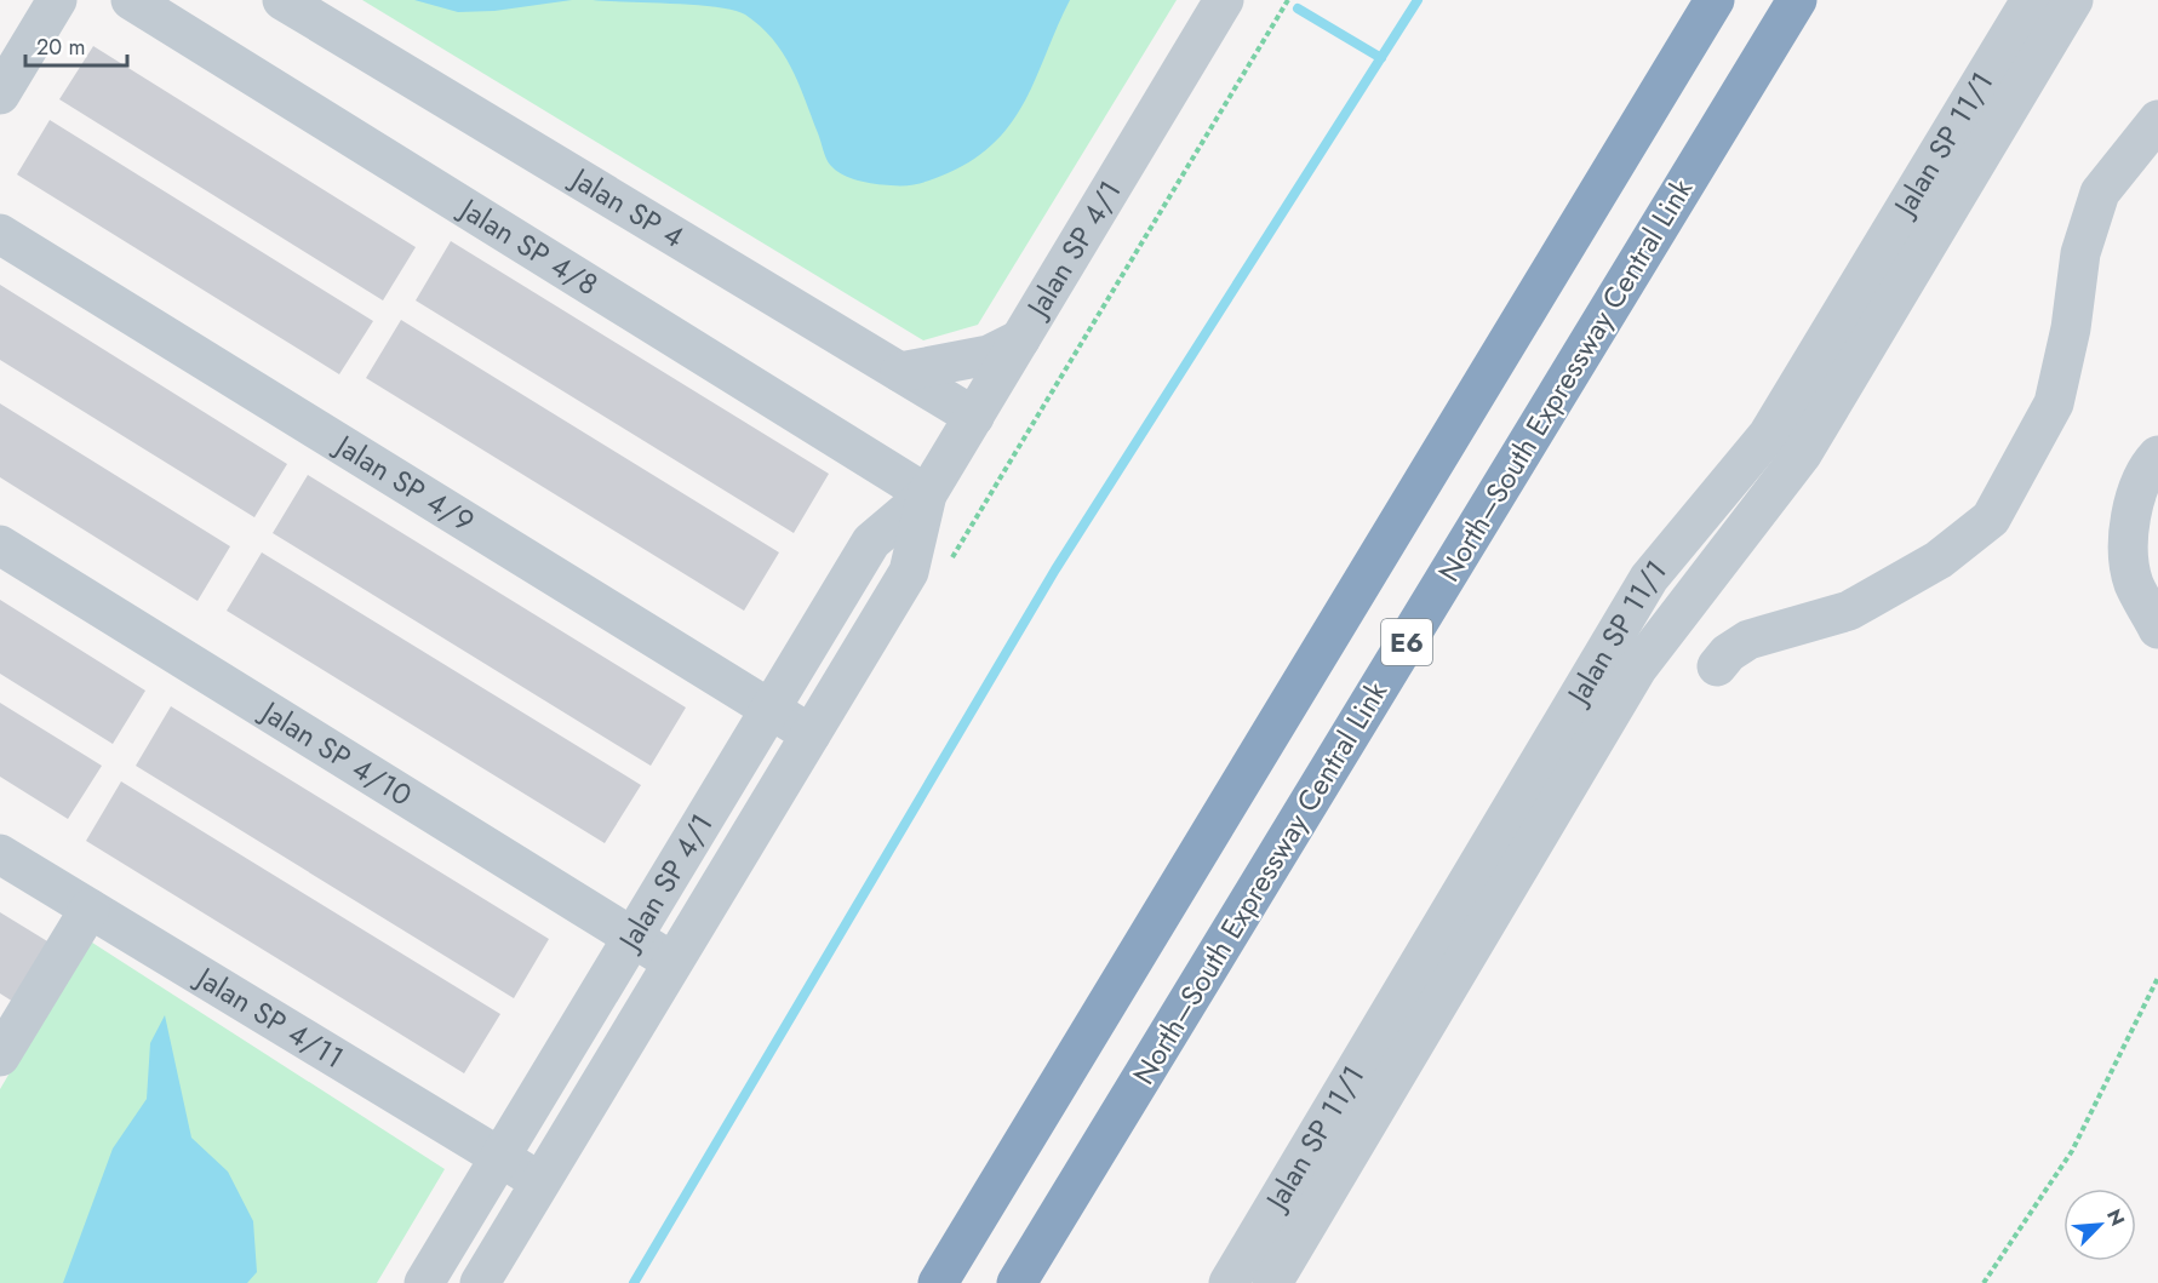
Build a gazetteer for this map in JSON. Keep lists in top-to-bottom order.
{
  "streets": {
    "highway": ["North–South Expressway Central Link", "E6"],
    "street": [
      "Jalan SP 11/1",
      "Jalan SP 4",
      "Jalan SP 4/8",
      "Jalan SP 4/1",
      "Jalan SP 4/9",
      "Jalan SP 4/10",
      "Jalan SP 4/11"
    ]
  },
  "crossings": [
    ["Jalan SP 4", "Jalan SP 4/1"],
    ["Jalan SP 4/8", "Jalan SP 4/1"],
    ["Jalan SP 4/1", "Jalan SP 4/9"],
    ["Jalan SP 4/1", "Jalan SP 4/10"],
    ["Jalan SP 4/1", "Jalan SP 4/11"]
  ],
  "scale_bar": "20 m",
  "north": "top right"
}
